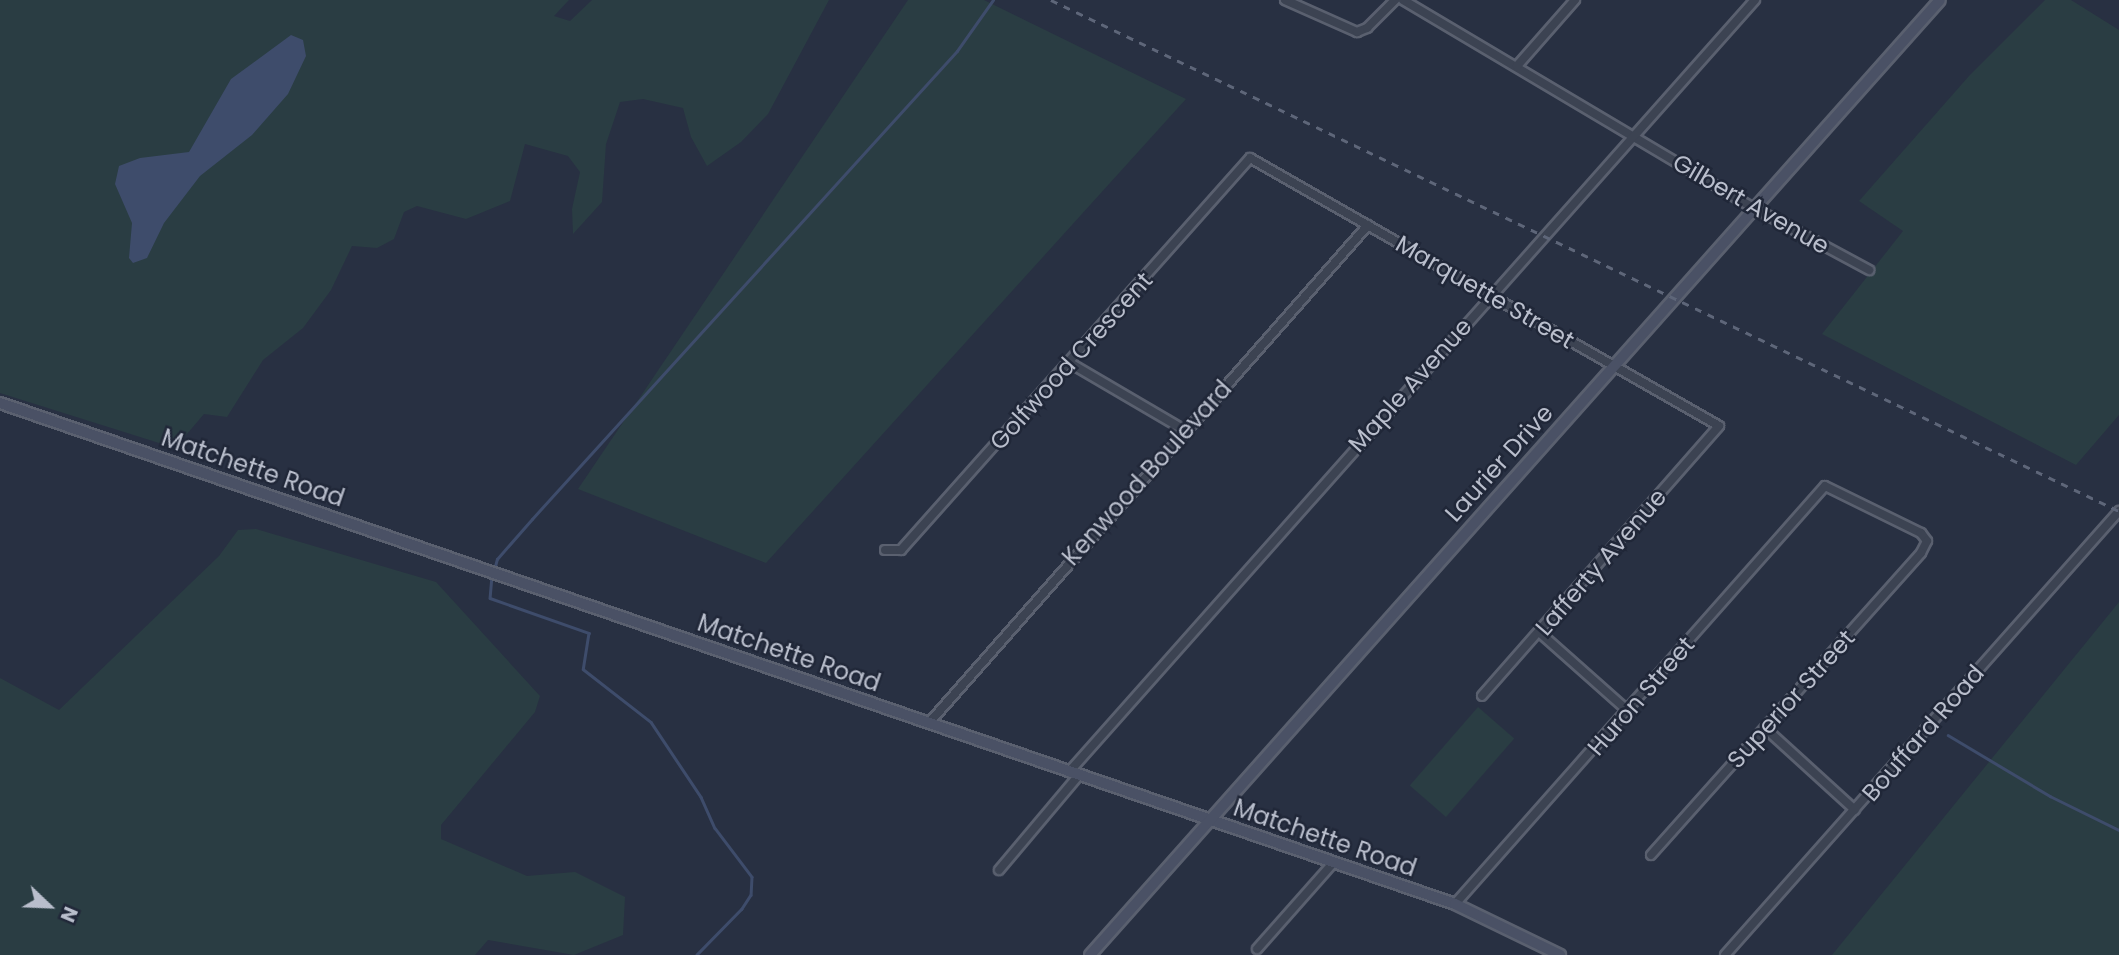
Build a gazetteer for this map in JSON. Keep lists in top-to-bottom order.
{
  "streets": {
    "street": [
      "Gilbert Avenue",
      "Marquette Street",
      "Golfwood Crescent",
      "Maple Avenue",
      "Laurier Drive",
      "Matchette Road",
      "Kenwood Boulevard",
      "Lafferty Avenue",
      "Huron Street",
      "Superior Street",
      "Bouffard Road"
    ]
  },
  "crossings": [
    ["Gilbert Avenue", "Maple Avenue"],
    ["Gilbert Avenue", "Laurier Drive"],
    ["Marquette Street", "Golfwood Crescent"],
    ["Marquette Street", "Maple Avenue"],
    ["Marquette Street", "Laurier Drive"],
    ["Marquette Street", "Kenwood Boulevard"],
    ["Marquette Street", "Lafferty Avenue"],
    ["Maple Avenue", "Matchette Road"],
    ["Laurier Drive", "Matchette Road"],
    ["Matchette Road", "Kenwood Boulevard"],
    ["Matchette Road", "Huron Street"],
    ["Huron Street", "Superior Street"]
  ],
  "north": "bottom right"
}
